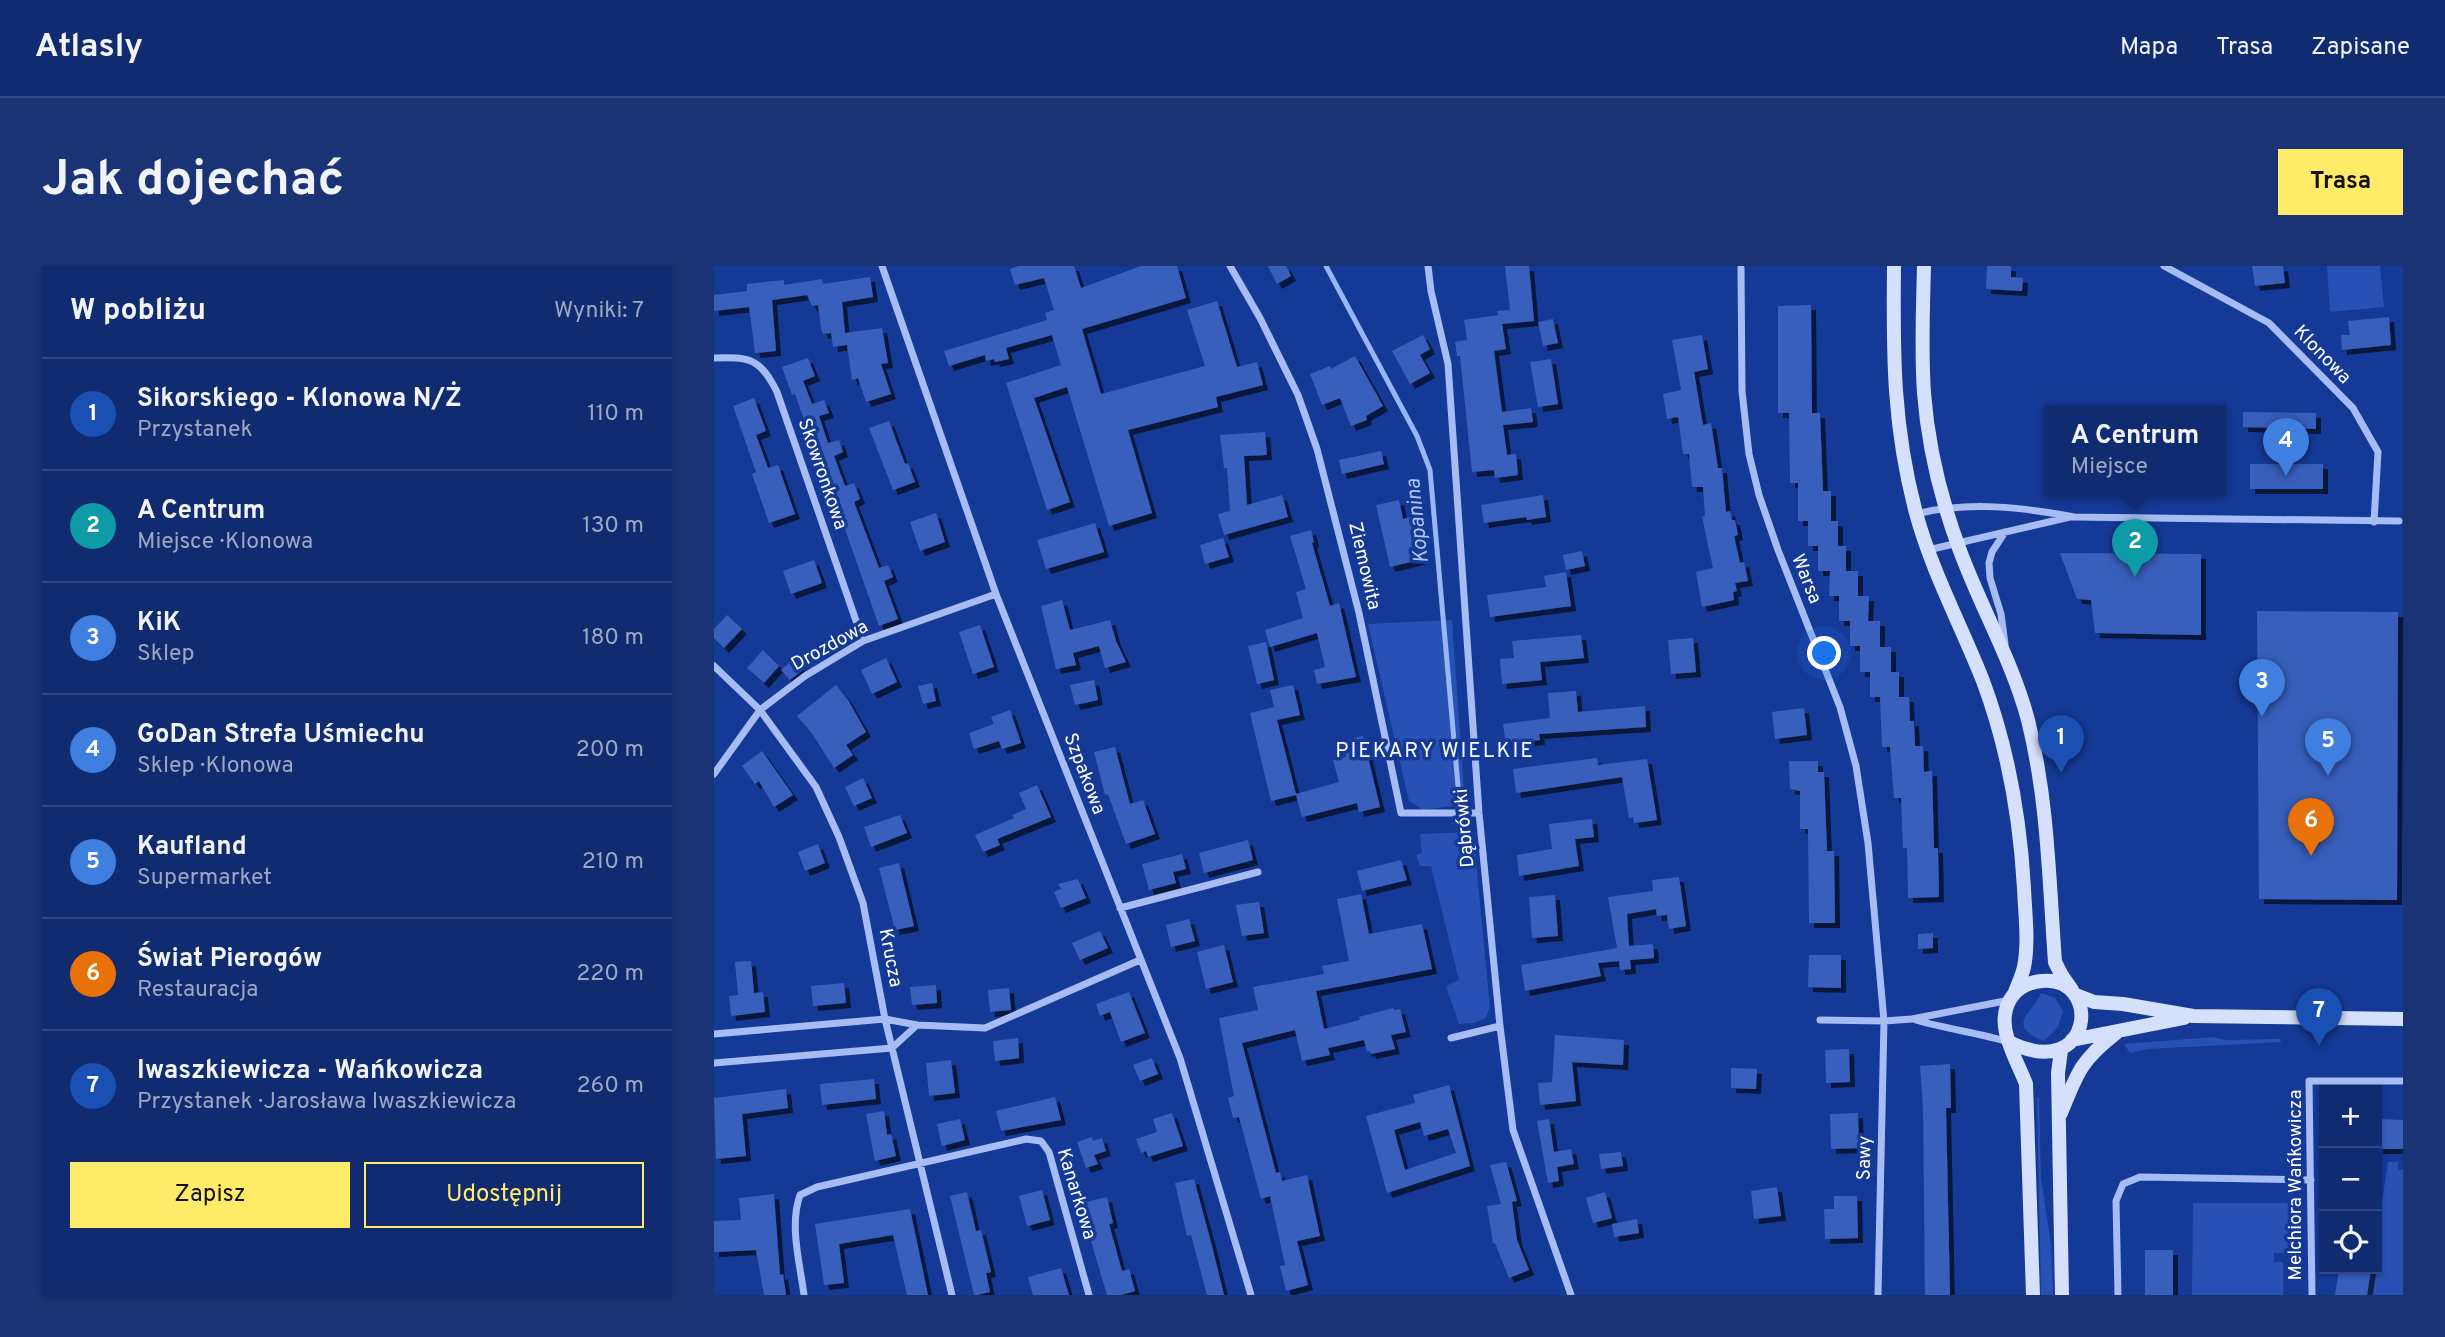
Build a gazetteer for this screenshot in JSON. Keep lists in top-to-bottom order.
{
  "streets": {
    "street": [
      "Klonowa",
      "Skowronkowa",
      "Ziemowita",
      "Warsa",
      "Drozdowa",
      "Szpakowa",
      "Dąbrówki",
      "Krucza",
      "Sawy",
      "Melchiora Wańkowicza",
      "Kanarkowa"
    ]
  },
  "crossings": [
    ["Skowronkowa", "Drozdowa"],
    ["Ziemowita", "Dąbrówki"],
    ["Warsa", "Sawy"],
    ["Drozdowa", "Szpakowa"],
    ["Drozdowa", "Krucza"],
    ["Krucza", "Kanarkowa"]
  ],
  "districts": ["PIEKARY WIELKIE"],
  "water": ["Kopanina"],
  "page": {
    "header": "Atlasly",
    "nav": ["Mapa", "Trasa", "Zapisane"],
    "buttons": [
      "Trasa",
      ["Zapisz", "Udostępnij"]
    ],
    "title": "Jak dojechać",
    "heading": ["W pobliżu", "Wyniki: 7"],
    "list": [
      {
        "mark": "1",
        "name": "Sikorskiego - Klonowa N/Ż",
        "note": "Przystanek",
        "value": "110 m"
      },
      {
        "mark": "2",
        "name": "A Centrum",
        "note": "Miejsce · Klonowa",
        "value": "130 m"
      },
      {
        "mark": "3",
        "name": "KiK",
        "note": "Sklep",
        "value": "180 m"
      },
      {
        "mark": "4",
        "name": "GoDan Strefa Uśmiechu",
        "note": "Sklep · Klonowa",
        "value": "200 m"
      },
      {
        "mark": "5",
        "name": "Kaufland",
        "note": "Supermarket",
        "value": "210 m"
      },
      {
        "mark": "6",
        "name": "Świat Pierogów",
        "note": "Restauracja",
        "value": "220 m"
      },
      {
        "mark": "7",
        "name": "Iwaszkiewicza - Wańkowicza",
        "note": "Przystanek · Jarosława Iwaszkiewicza",
        "value": "260 m"
      }
    ],
    "popup": ["A Centrum", "Miejsce"],
    "pins": [
      "4",
      "2",
      "3",
      "1",
      "5",
      "6",
      "7"
    ],
    "map_buttons": ["+", "−"]
  }
}
